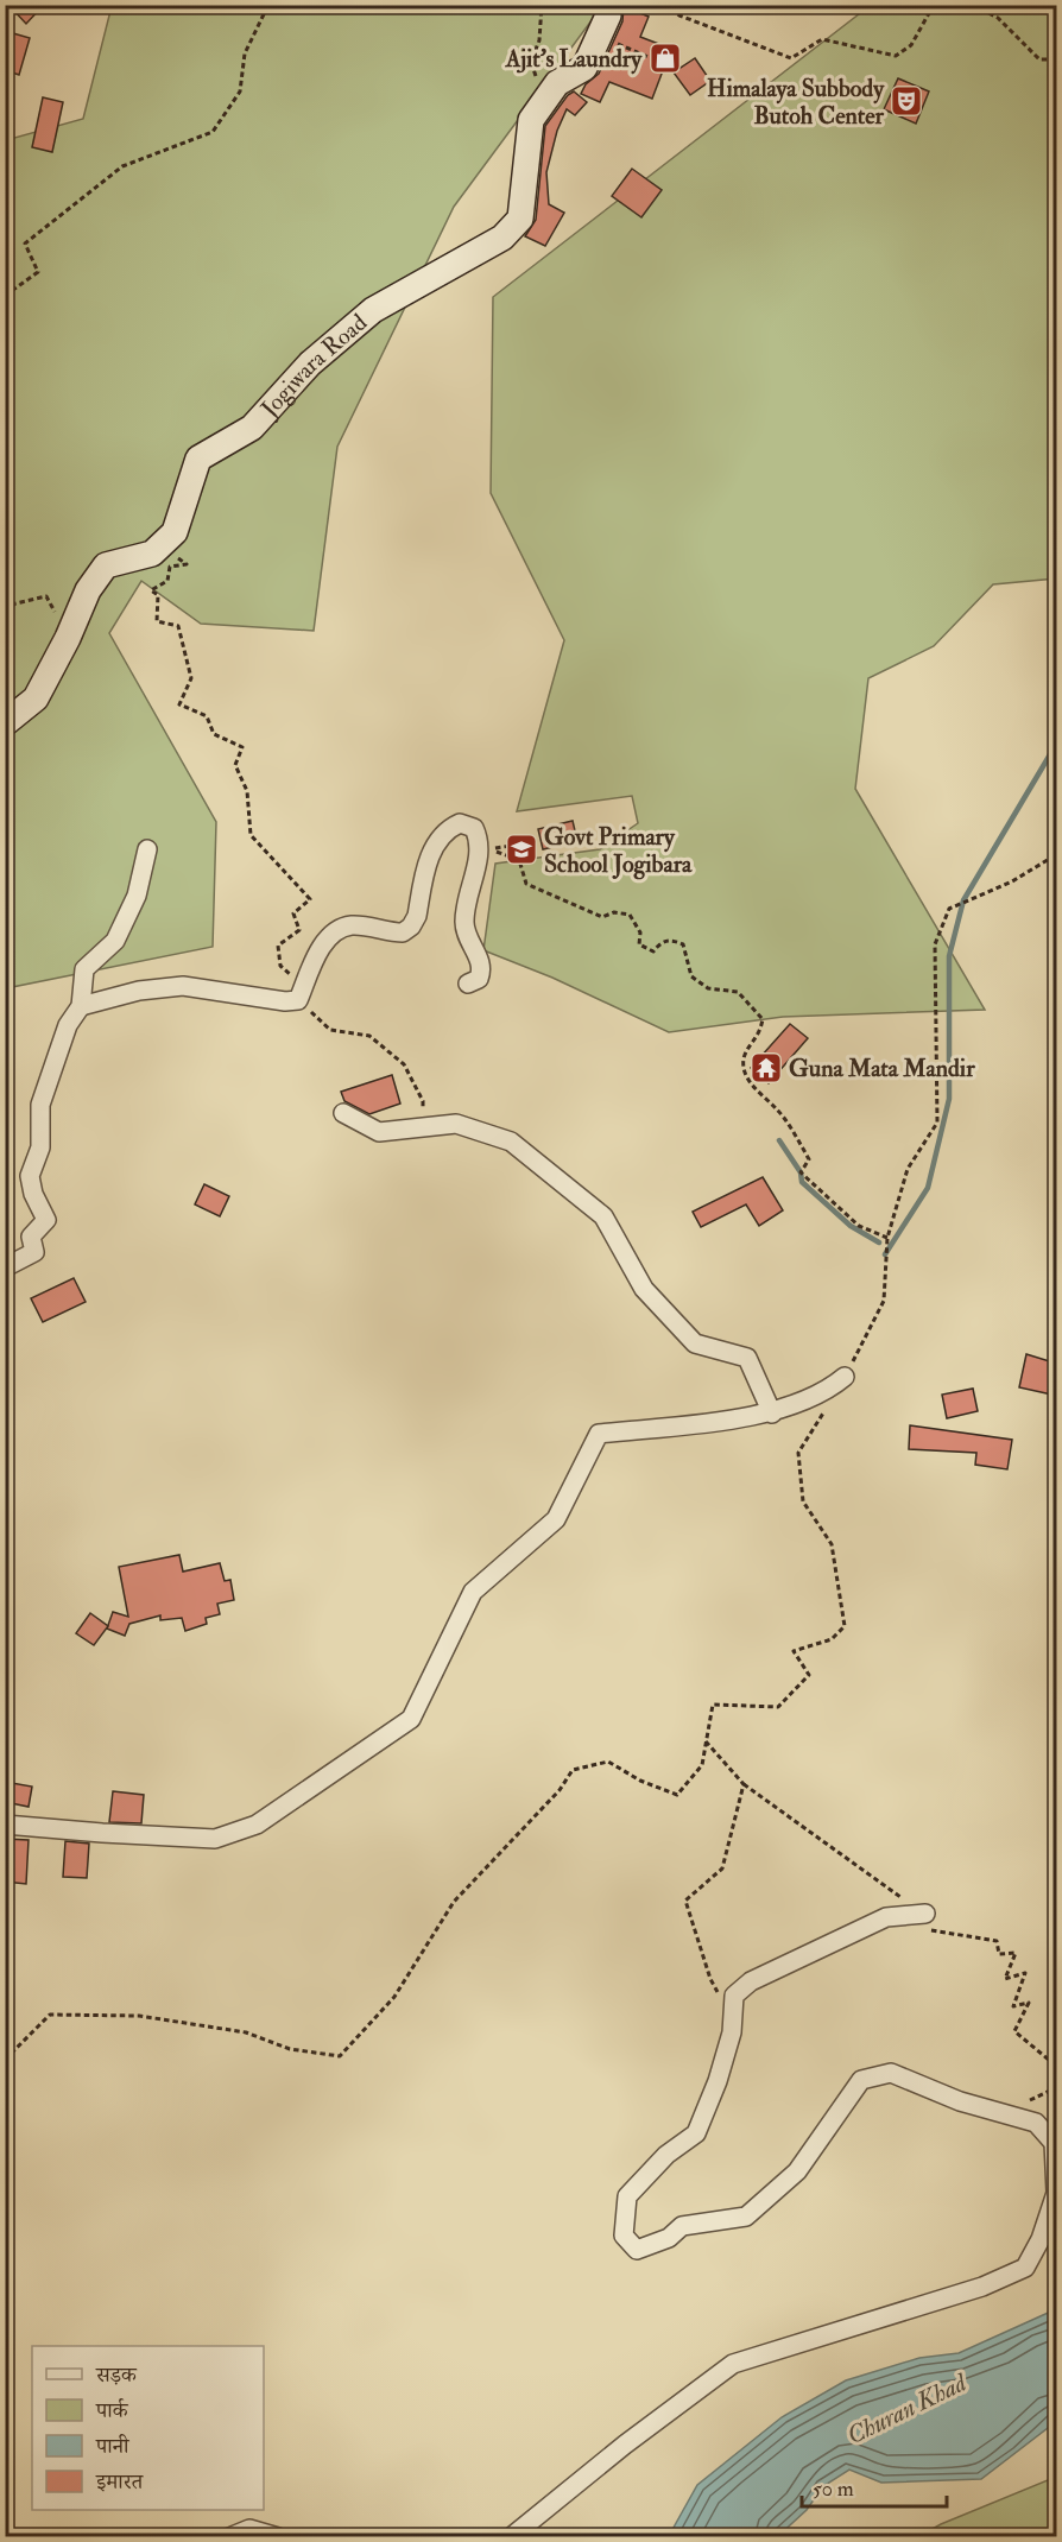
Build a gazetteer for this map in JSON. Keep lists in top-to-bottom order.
{
  "streets": {
    "street": ["Jogiwara Road"]
  },
  "water": ["Churan Khad"],
  "places": {
    "shop": ["Ajit's Laundry"],
    "theatre": ["Himalaya Subbody Butoh Center"],
    "school or university": ["Govt Primary School Jogibara"],
    "temple": ["Guna Mata Mandir"]
  },
  "legend": [
    "सड़क",
    "पार्क",
    "पानी",
    "इमारत"
  ],
  "scale_bar": "50 m"
}
